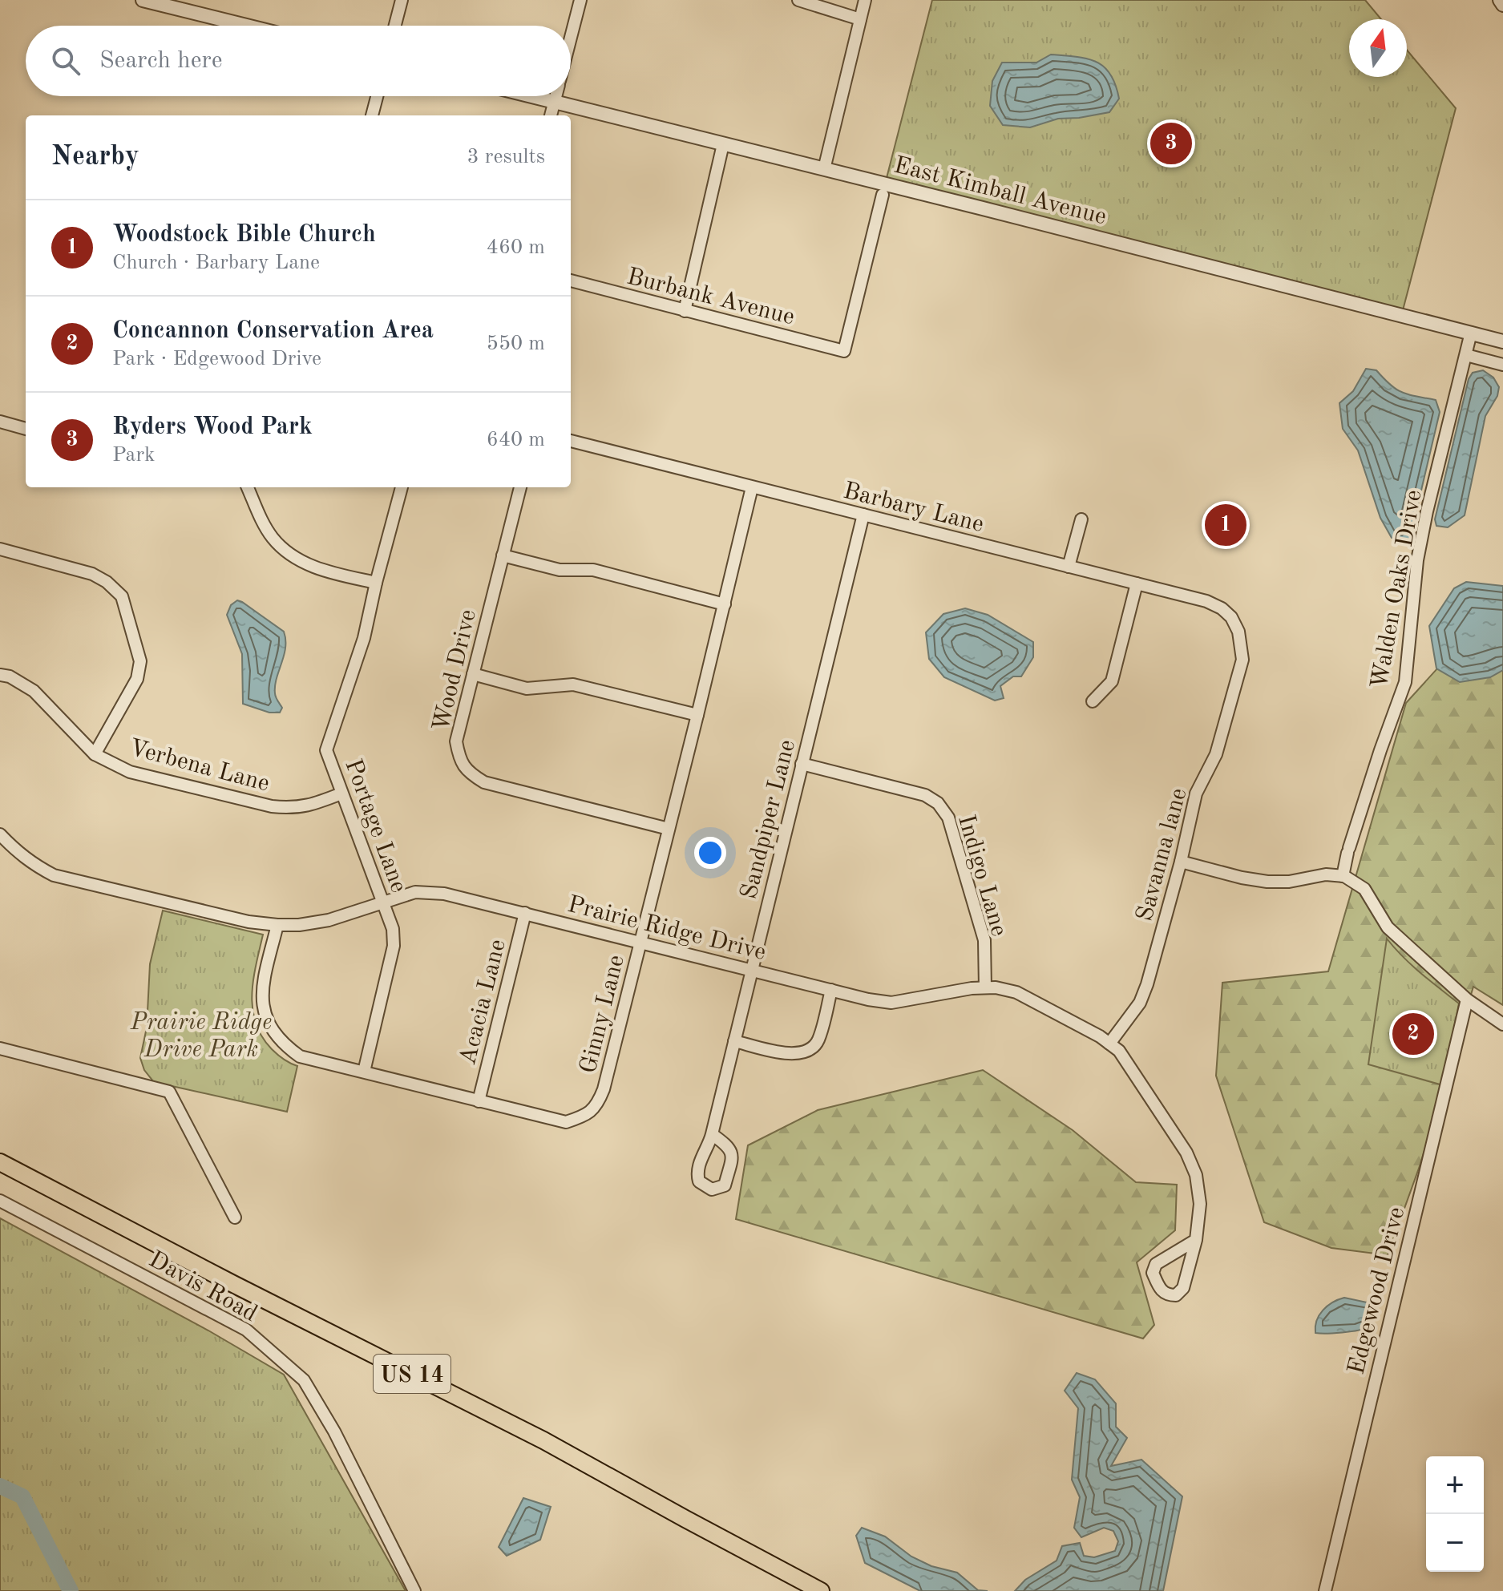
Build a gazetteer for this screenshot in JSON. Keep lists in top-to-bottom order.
{
  "streets": {
    "main road": ["US 14"],
    "street": [
      "East Kimball Avenue",
      "Burbank Avenue",
      "Barbary Lane",
      "Walden Oaks Drive",
      "Wood Drive",
      "Verbena Lane",
      "Sandpiper Lane",
      "Portage Lane",
      "Savanna lane",
      "Indigo Lane",
      "Prairie Ridge Drive",
      "Acacia Lane",
      "Ginny Lane",
      "Davis Road",
      "Edgewood Drive"
    ]
  },
  "crossings": [
    ["East Kimball Avenue", "Walden Oaks Drive"],
    ["Barbary Lane", "Sandpiper Lane"],
    ["Barbary Lane", "Savanna lane"],
    ["Barbary Lane", "Ginny Lane"],
    ["Wood Drive", "Ginny Lane"],
    ["Verbena Lane", "Portage Lane"],
    ["Sandpiper Lane", "Indigo Lane"],
    ["Sandpiper Lane", "Prairie Ridge Drive"],
    ["Portage Lane", "Prairie Ridge Drive"],
    ["Portage Lane", "Ginny Lane"],
    ["Savanna lane", "Prairie Ridge Drive"],
    ["Indigo Lane", "Prairie Ridge Drive"],
    ["Prairie Ridge Drive", "Acacia Lane"],
    ["Prairie Ridge Drive", "Ginny Lane"],
    ["Acacia Lane", "Ginny Lane"]
  ],
  "parks": ["Prairie Ridge Drive Park"],
  "north": "top",
  "page": {
    "search": "Search here",
    "heading": ["Nearby", "3 results"],
    "pins": ["3", "1", "2"],
    "list": [
      {
        "mark": "1",
        "name": "Woodstock Bible Church",
        "note": "Church · Barbary Lane",
        "value": "460 m"
      },
      {
        "mark": "2",
        "name": "Concannon Conservation Area",
        "note": "Park · Edgewood Drive",
        "value": "550 m"
      },
      {
        "mark": "3",
        "name": "Ryders Wood Park",
        "note": "Park",
        "value": "640 m"
      }
    ],
    "map_buttons": ["+", "−"]
  }
}
